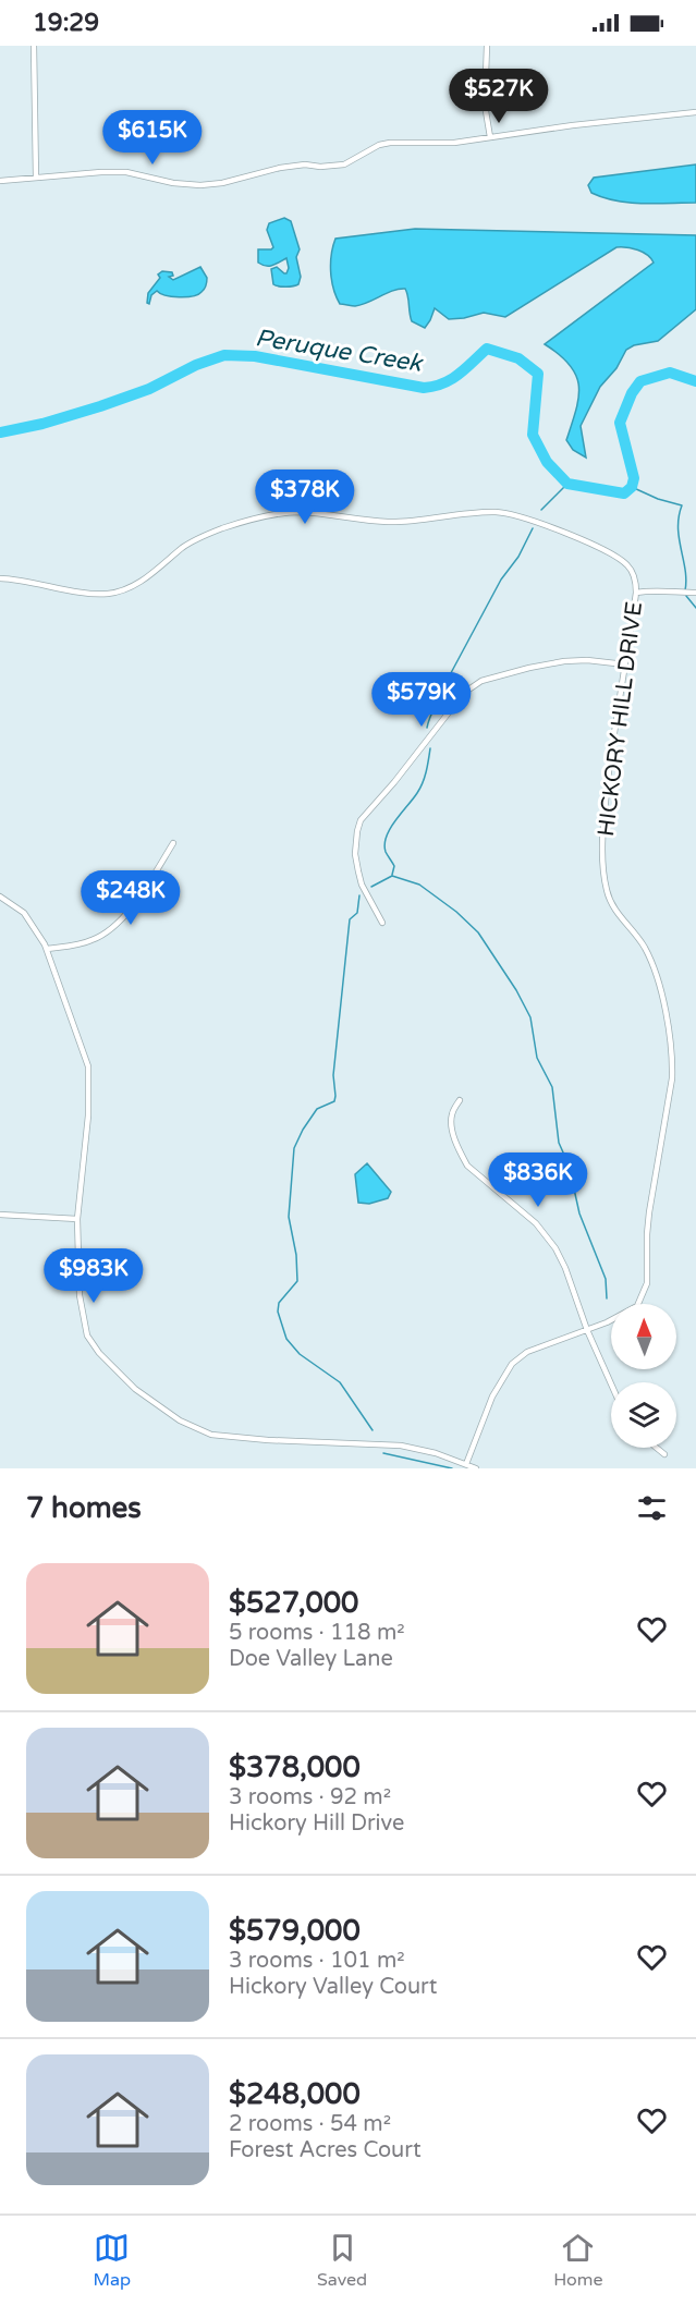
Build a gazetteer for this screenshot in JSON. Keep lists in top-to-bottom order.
{
  "streets": {
    "street": ["HICKORY HILL DRIVE"]
  },
  "water": ["Peruque Creek"],
  "north": "top",
  "page": {
    "status": "19:29",
    "price": [
      "$527K",
      "$615K",
      "$378K",
      "$579K",
      "$248K",
      "$836K",
      "$983K"
    ],
    "heading": "7 homes",
    "list": [
      {
        "name": "$527,000",
        "note": "5 rooms · 118 m² · Doe Valley Lane"
      },
      {
        "name": "$378,000",
        "note": "3 rooms · 92 m² · Hickory Hill Drive"
      },
      {
        "name": "$579,000",
        "note": "3 rooms · 101 m² · Hickory Valley Court"
      },
      {
        "name": "$248,000",
        "note": "2 rooms · 54 m² · Forest Acres Court"
      }
    ],
    "tabs": ["Map", "Saved", "Home"]
  }
}
